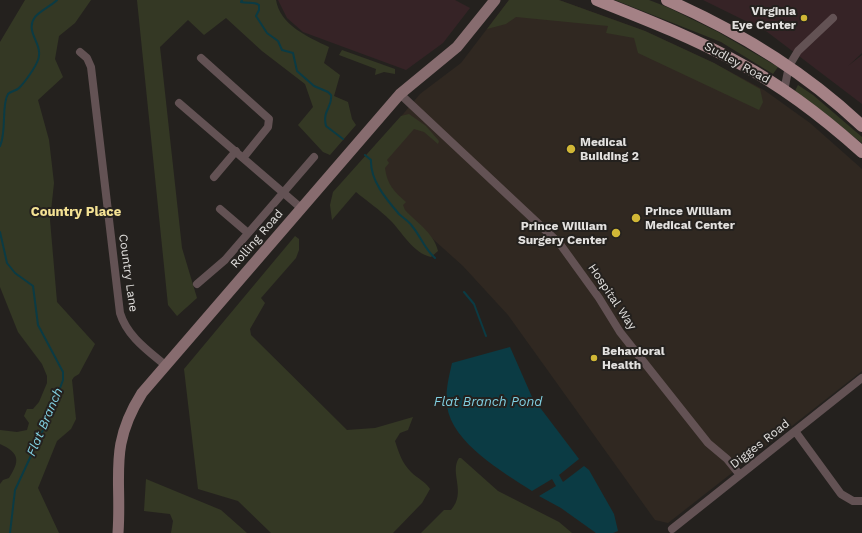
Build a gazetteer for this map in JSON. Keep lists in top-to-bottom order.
{
  "streets": {
    "main road": ["Sudley Road"],
    "street": [
      "Rolling Road",
      "Country Lane",
      "Hospital Way",
      "Digges Road"
    ]
  },
  "crossings": [
    ["Rolling Road", "Country Lane"],
    ["Rolling Road", "Hospital Way"],
    ["Hospital Way", "Digges Road"]
  ],
  "districts": ["Country Place"],
  "water": ["Flat Branch Pond", "Flat Branch"],
  "places": [
    "Virginia Eye Center",
    "Medical Building 2",
    "Prince William Medical Center",
    "Prince William Surgery Center",
    "Behavioral Health"
  ]
}
